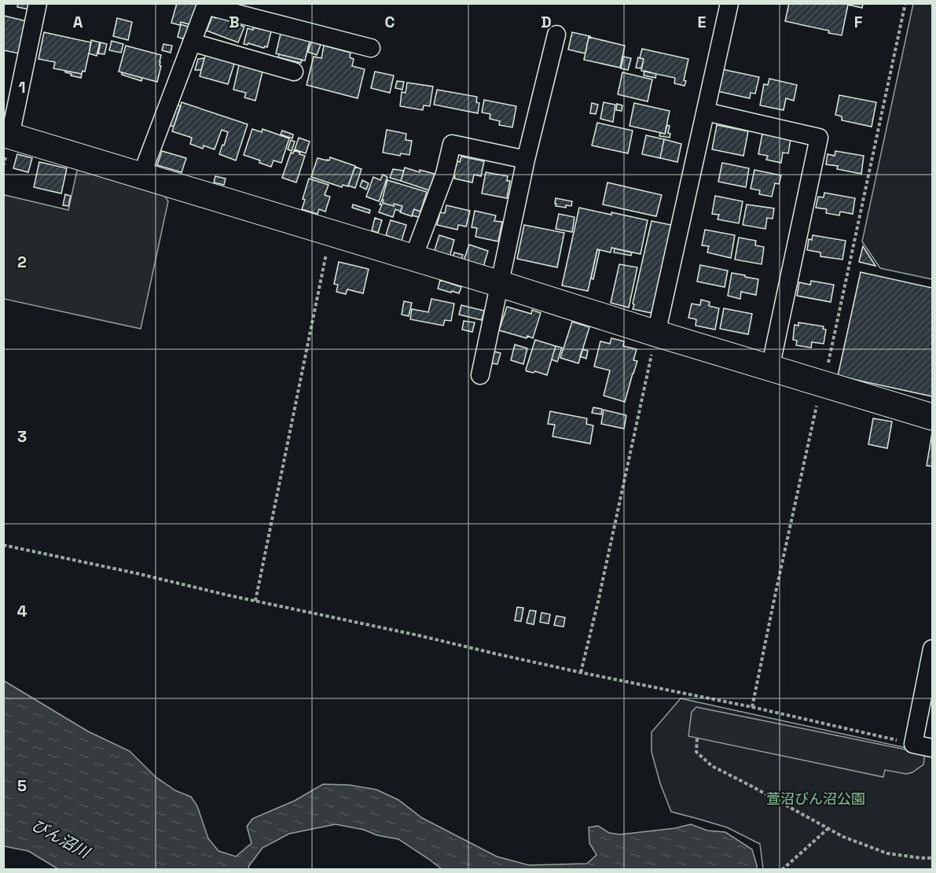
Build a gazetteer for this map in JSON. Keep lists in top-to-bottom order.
{
  "water": ["びん沼川"],
  "parks": ["萱沼びん沼公園"],
  "grid": {
    "columns": [
      "A",
      "B",
      "C",
      "D",
      "E",
      "F"
    ],
    "rows": [
      "1",
      "2",
      "3",
      "4",
      "5"
    ]
  }
}
